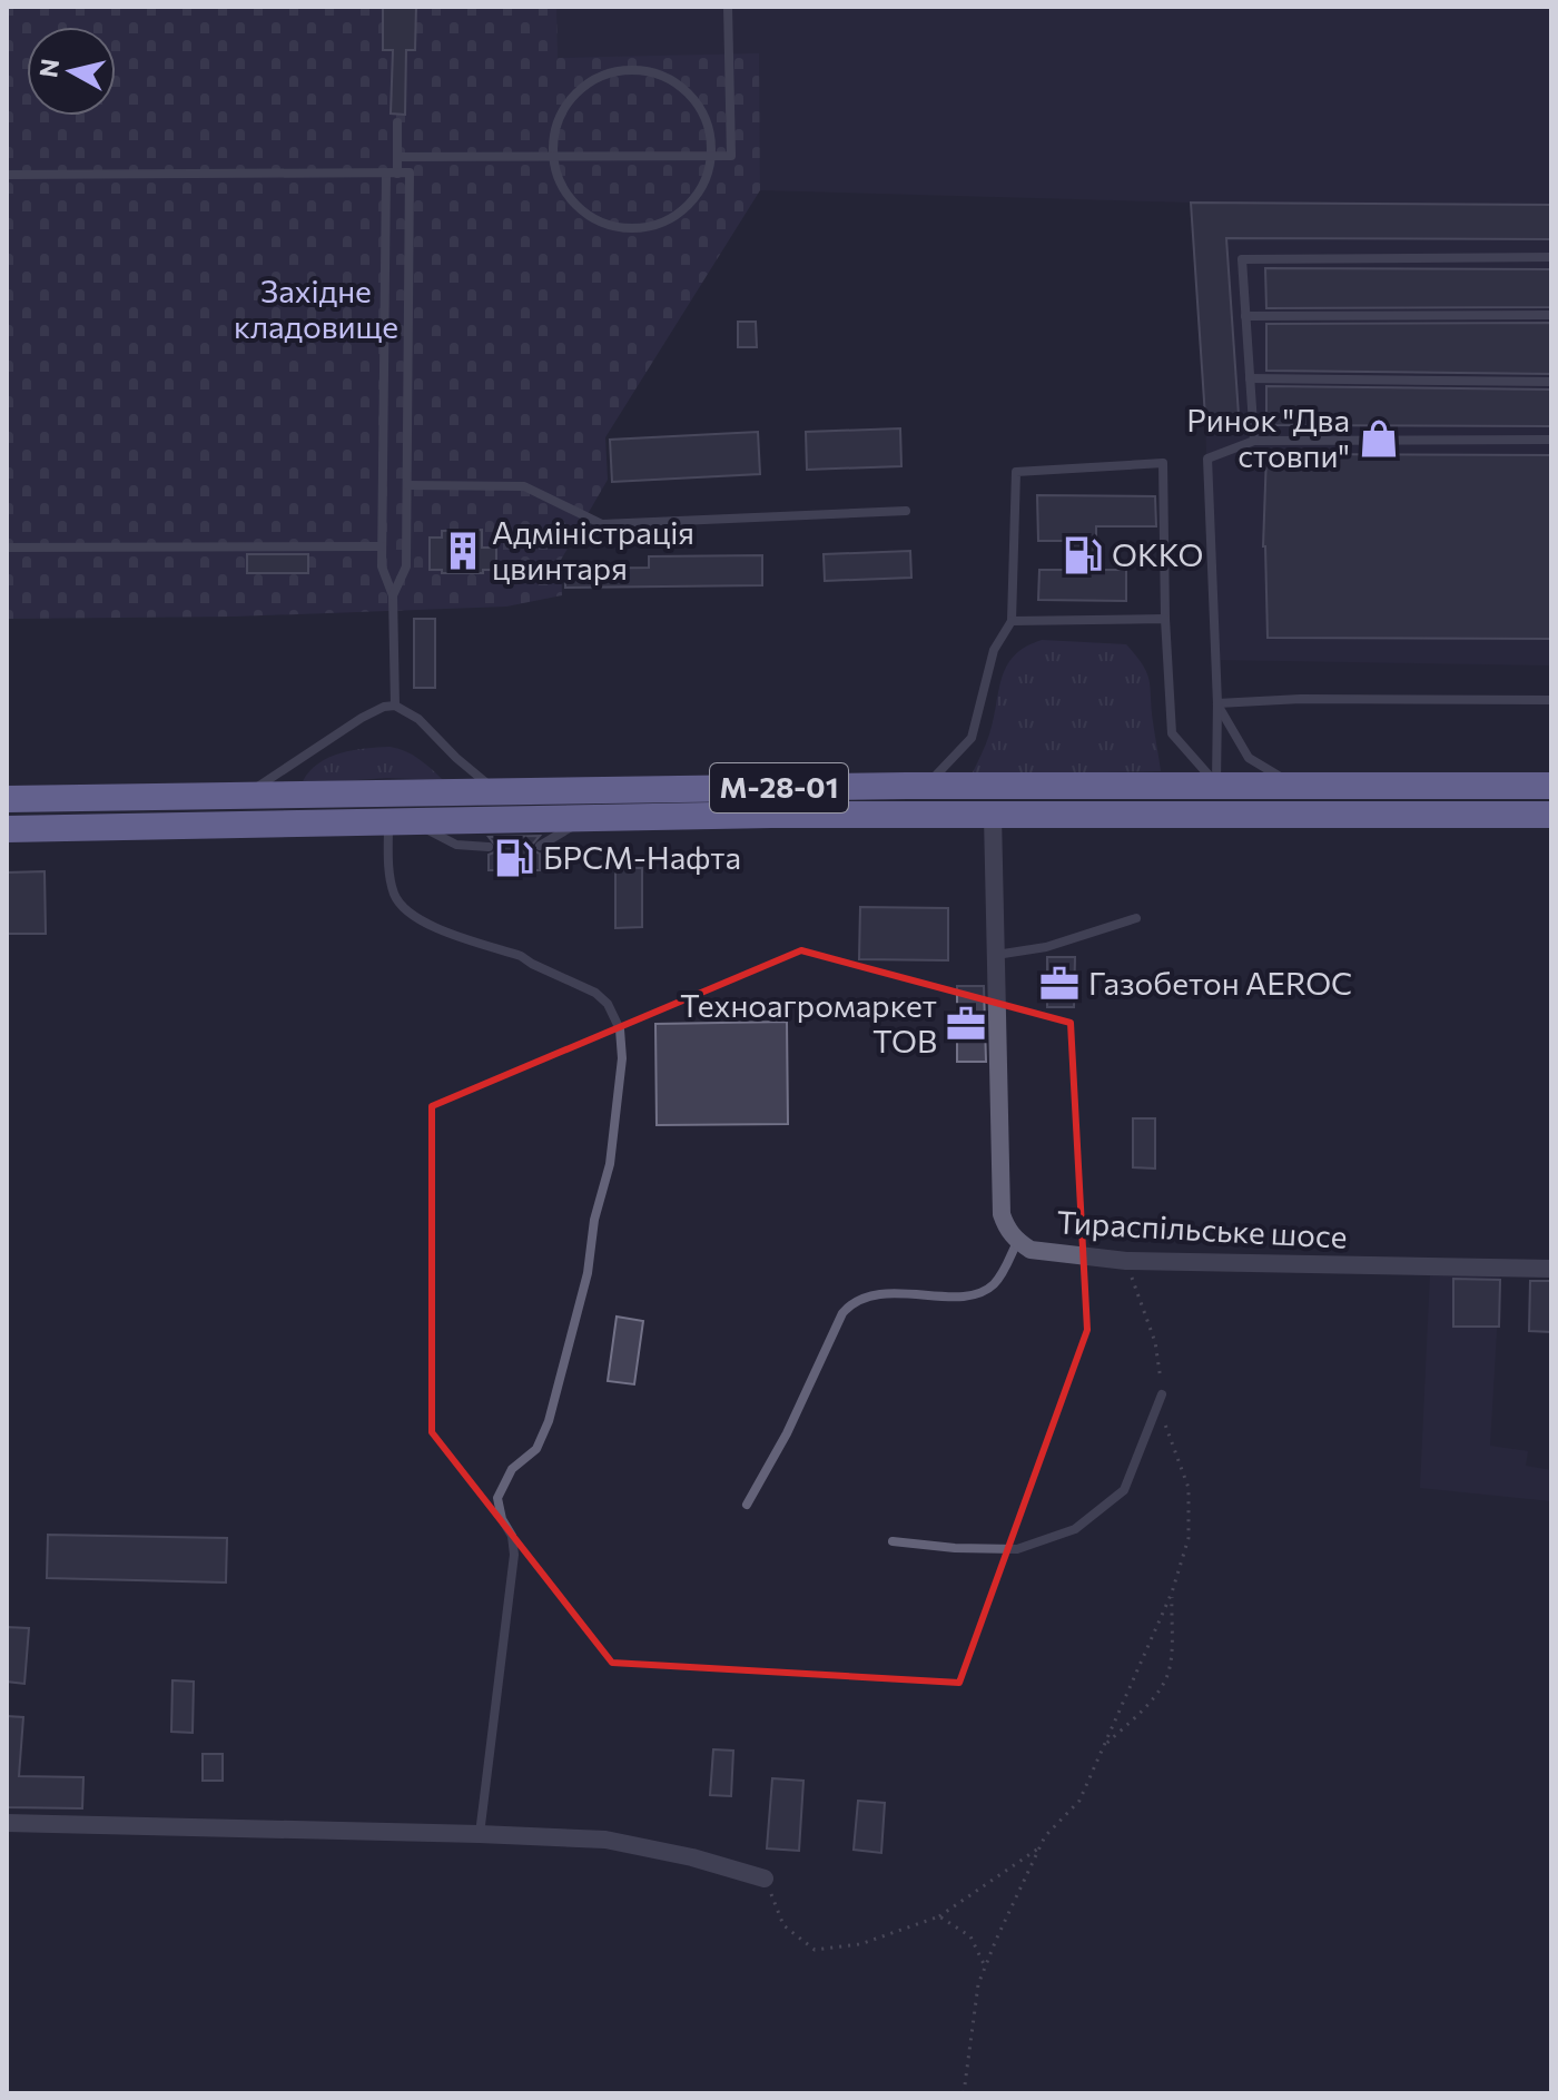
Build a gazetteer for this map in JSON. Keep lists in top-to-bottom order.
{
  "streets": {
    "highway": ["М-28-01"],
    "street": ["Тираспільське шосе"]
  },
  "crossings": [
    ["М-28-01", "Тираспільське шосе"]
  ],
  "parks": ["Західне кладовище"],
  "places": {
    "shop": ["Ринок \"Два стовпи\""],
    "building": ["Адміністрація цвинтаря"],
    "fuel station": ["ОККО", "БРСМ-Нафта"],
    "office": ["Газобетон AEROC", "Техноагромаркет ТОВ"]
  },
  "north": "left"
}
